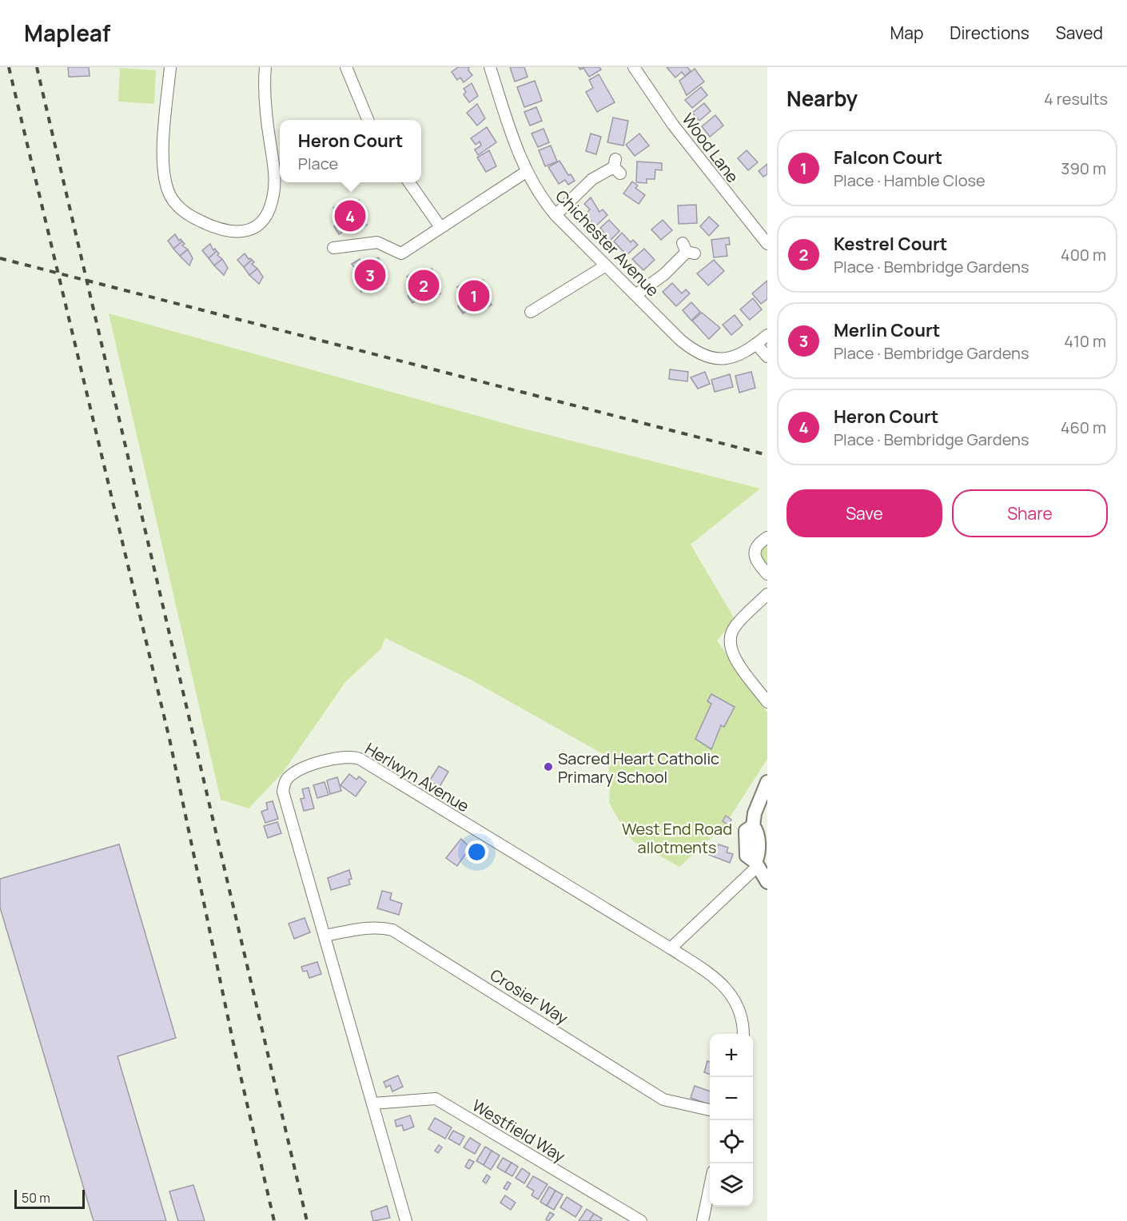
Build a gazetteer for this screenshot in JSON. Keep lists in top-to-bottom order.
{
  "streets": {
    "street": [
      "Wood Lane",
      "Chichester Avenue",
      "Herlwyn Avenue",
      "Crosier Way",
      "Westfield Way"
    ]
  },
  "crossings": [
    ["Herlwyn Avenue", "Crosier Way"],
    ["Herlwyn Avenue", "Westfield Way"]
  ],
  "parks": ["West End Road allotments"],
  "places": ["Sacred Heart Catholic Primary School"],
  "scale_bar": "50 m",
  "page": {
    "header": "Mapleaf",
    "nav": ["Map", "Directions", "Saved"],
    "heading": ["Nearby", "4 results"],
    "popup": ["Heron Court", "Place"],
    "list": [
      {
        "mark": "1",
        "name": "Falcon Court",
        "note": "Place · Hamble Close",
        "value": "390 m"
      },
      {
        "mark": "2",
        "name": "Kestrel Court",
        "note": "Place · Bembridge Gardens",
        "value": "400 m"
      },
      {
        "mark": "3",
        "name": "Merlin Court",
        "note": "Place · Bembridge Gardens",
        "value": "410 m"
      },
      {
        "mark": "4",
        "name": "Heron Court",
        "note": "Place · Bembridge Gardens",
        "value": "460 m"
      }
    ],
    "pins": [
      "4",
      "3",
      "2",
      "1"
    ],
    "buttons": ["Save", "Share"],
    "map_buttons": ["+", "−"],
    "scale": "50 m"
  }
}
